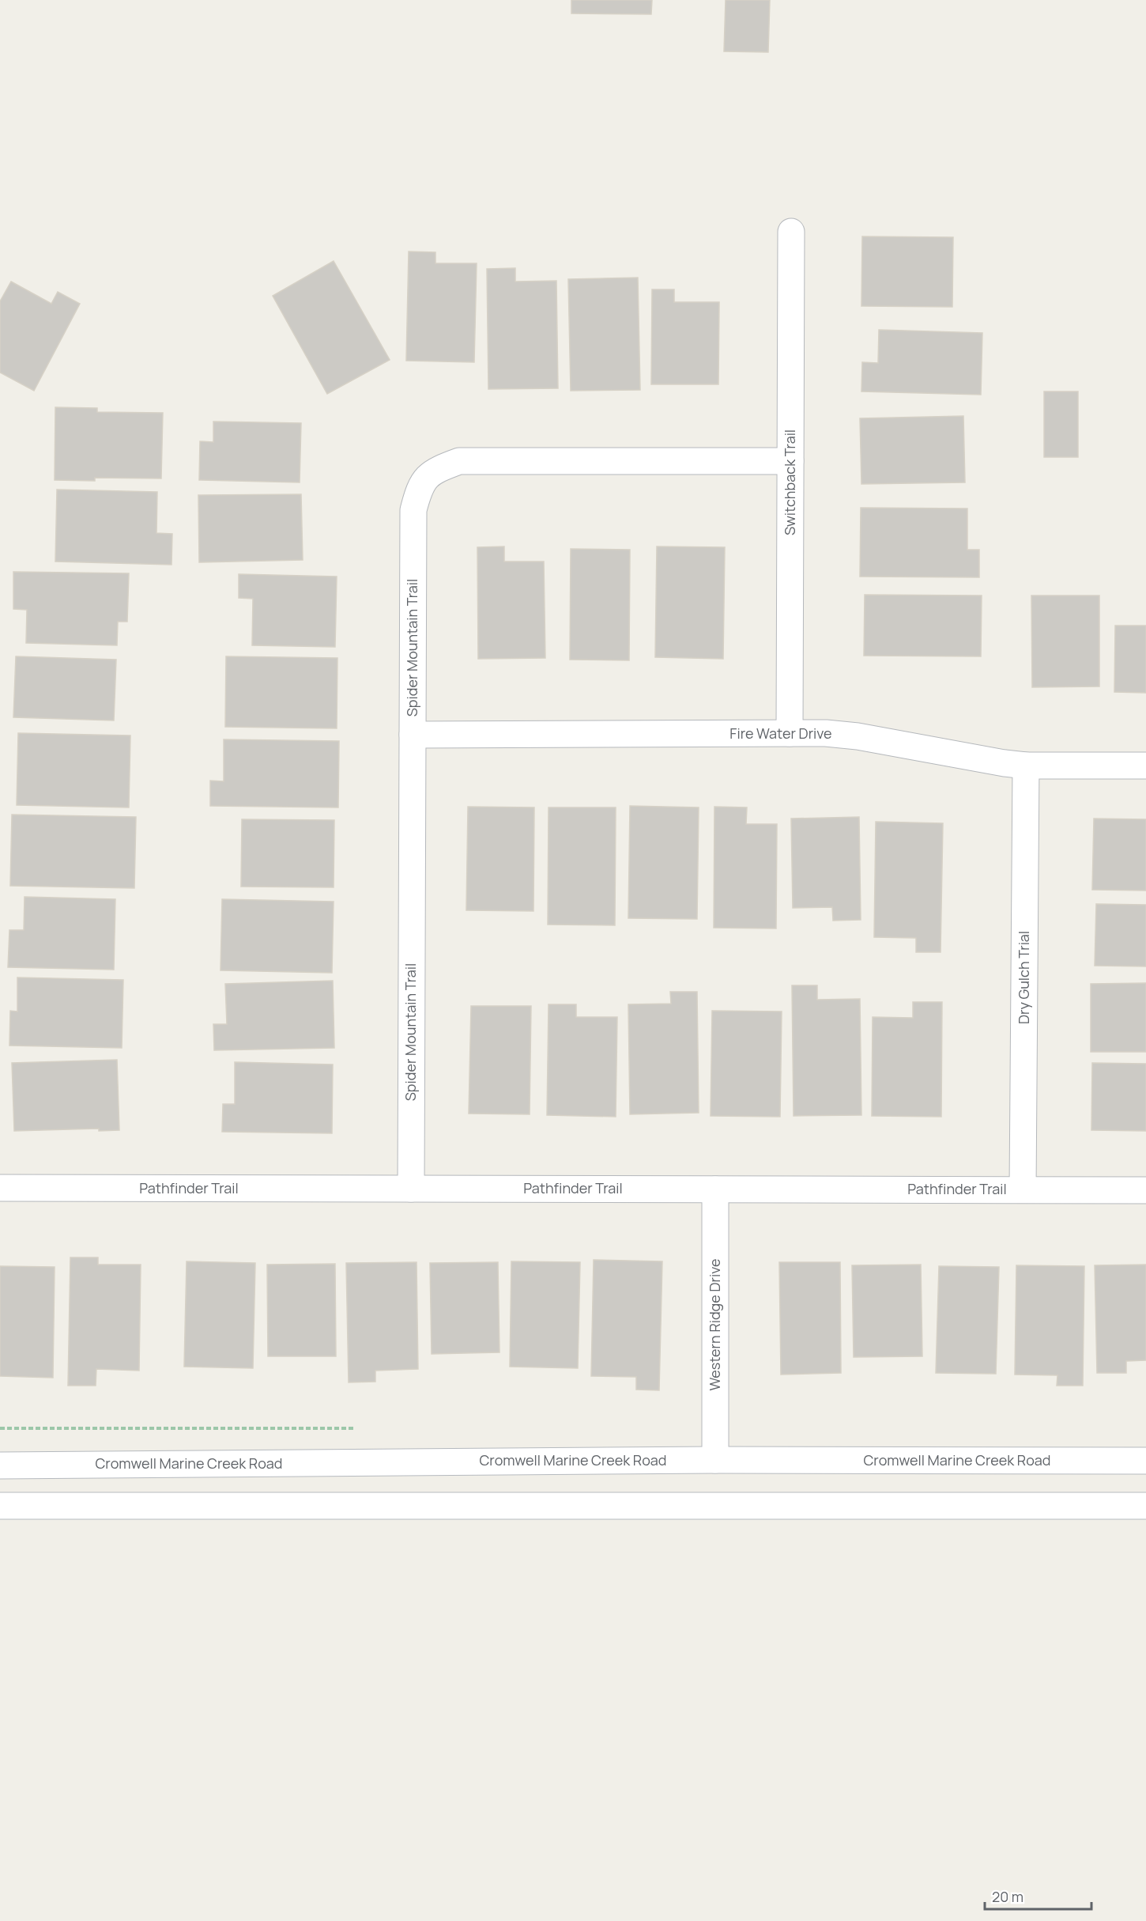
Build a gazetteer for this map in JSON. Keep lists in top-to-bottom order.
{
  "streets": {
    "street": [
      "Switchback Trail",
      "Spider Mountain Trail",
      "Fire Water Drive",
      "Dry Gulch Trial",
      "Pathfinder Trail",
      "Western Ridge Drive",
      "Cromwell Marine Creek Road"
    ]
  },
  "crossings": [
    ["Switchback Trail", "Spider Mountain Trail"],
    ["Switchback Trail", "Fire Water Drive"],
    ["Spider Mountain Trail", "Fire Water Drive"],
    ["Spider Mountain Trail", "Pathfinder Trail"],
    ["Fire Water Drive", "Dry Gulch Trial"],
    ["Dry Gulch Trial", "Pathfinder Trail"],
    ["Pathfinder Trail", "Western Ridge Drive"],
    ["Western Ridge Drive", "Cromwell Marine Creek Road"]
  ],
  "scale_bar": "20 m"
}
